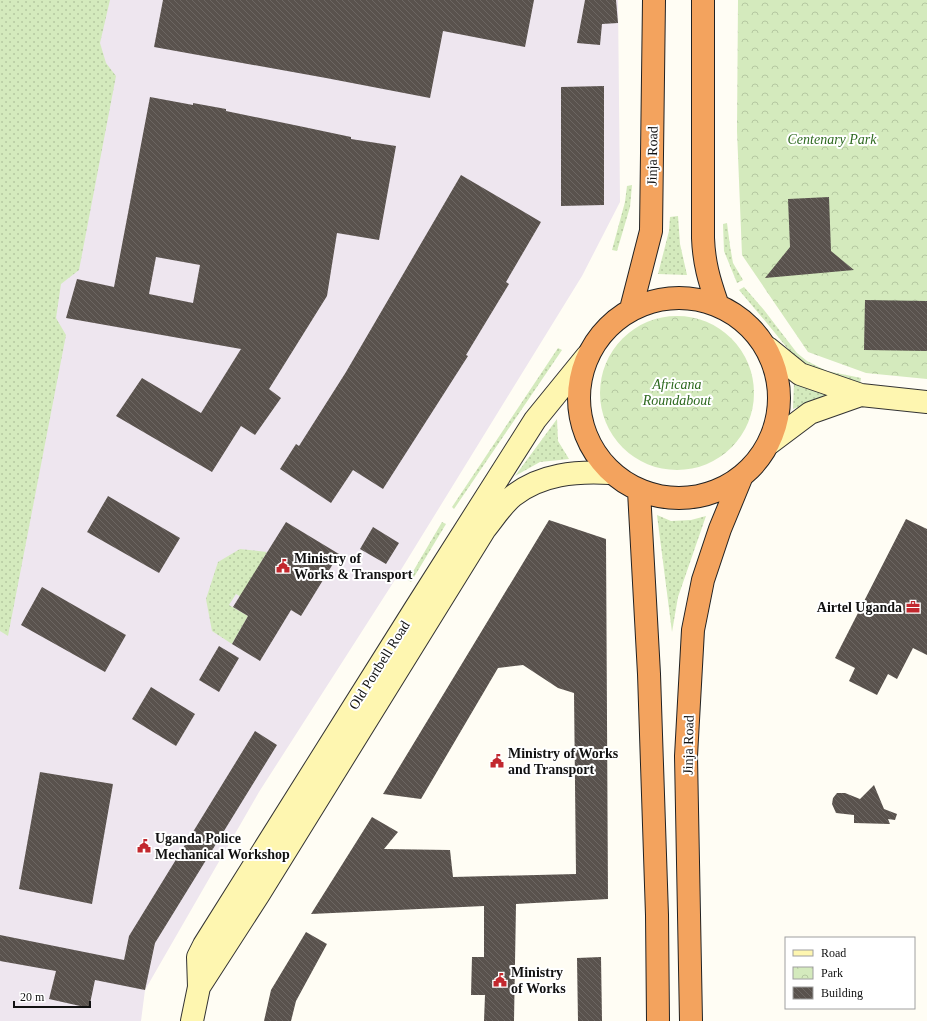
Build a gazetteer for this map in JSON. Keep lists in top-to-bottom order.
{
  "streets": {
    "highway": ["Jinja Road"],
    "main road": ["Old Portbell Road"]
  },
  "parks": ["Centenary Park", "Africana Roundabout"],
  "places": {
    "public building": [
      "Ministry of Works & Transport",
      "Ministry of Works and Transport",
      "Uganda Police Mechanical Workshop",
      "Ministry of Works"
    ],
    "office": ["Airtel Uganda"]
  },
  "legend": ["Road", "Park", "Building"],
  "scale_bar": "20 m"
}
